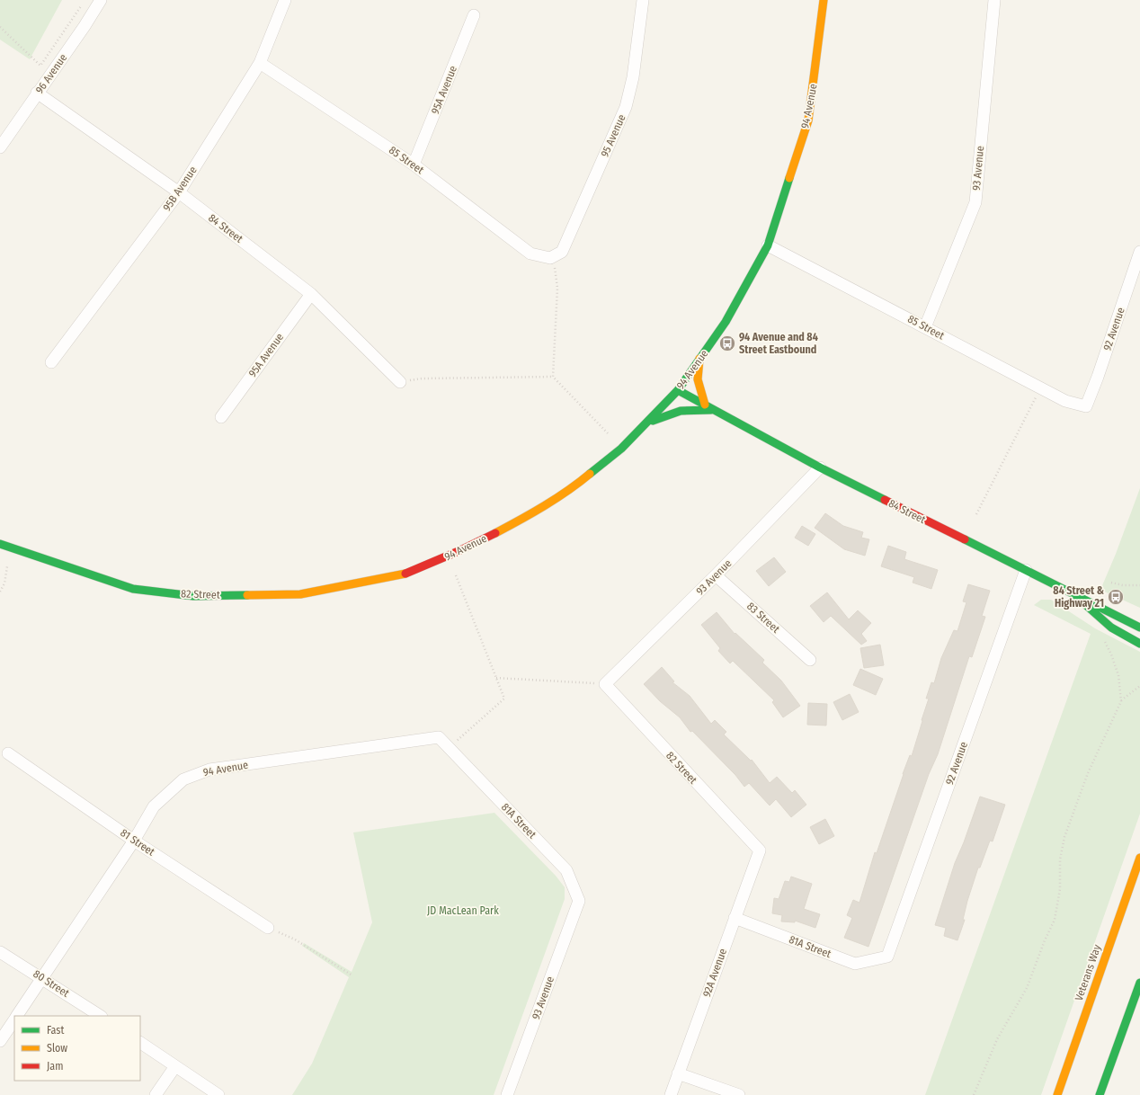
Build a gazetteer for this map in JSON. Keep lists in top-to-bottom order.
{
  "streets": {
    "street": [
      "96 Avenue",
      "95A Avenue",
      "94 Avenue",
      "95 Avenue",
      "85 Street",
      "93 Avenue",
      "95B Avenue",
      "84 Street",
      "92 Avenue",
      "82 Street",
      "83 Street",
      "81A Street",
      "81 Street",
      "92A Avenue",
      "Veterans Way",
      "80 Street"
    ]
  },
  "crossings": [
    ["96 Avenue", "84 Street"],
    ["95A Avenue", "85 Street"],
    ["95A Avenue", "84 Street"],
    ["94 Avenue", "85 Street"],
    ["94 Avenue", "84 Street"],
    ["94 Avenue", "82 Street"],
    ["94 Avenue", "81A Street"],
    ["94 Avenue", "81 Street"],
    ["94 Avenue", "80 Street"],
    ["95 Avenue", "85 Street"],
    ["85 Street", "93 Avenue"],
    ["85 Street", "95B Avenue"],
    ["85 Street", "92 Avenue"],
    ["93 Avenue", "84 Street"],
    ["93 Avenue", "82 Street"],
    ["93 Avenue", "83 Street"],
    ["93 Avenue", "81A Street"],
    ["95B Avenue", "84 Street"],
    ["84 Street", "92 Avenue"],
    ["92 Avenue", "81A Street"],
    ["82 Street", "92A Avenue"],
    ["81A Street", "92A Avenue"]
  ],
  "parks": ["JD MacLean Park"],
  "places": {
    "bus stop": ["94 Avenue and 84 Street Eastbound", "84 Street & Highway 21"]
  },
  "legend": ["Fast", "Slow", "Jam"]
}
